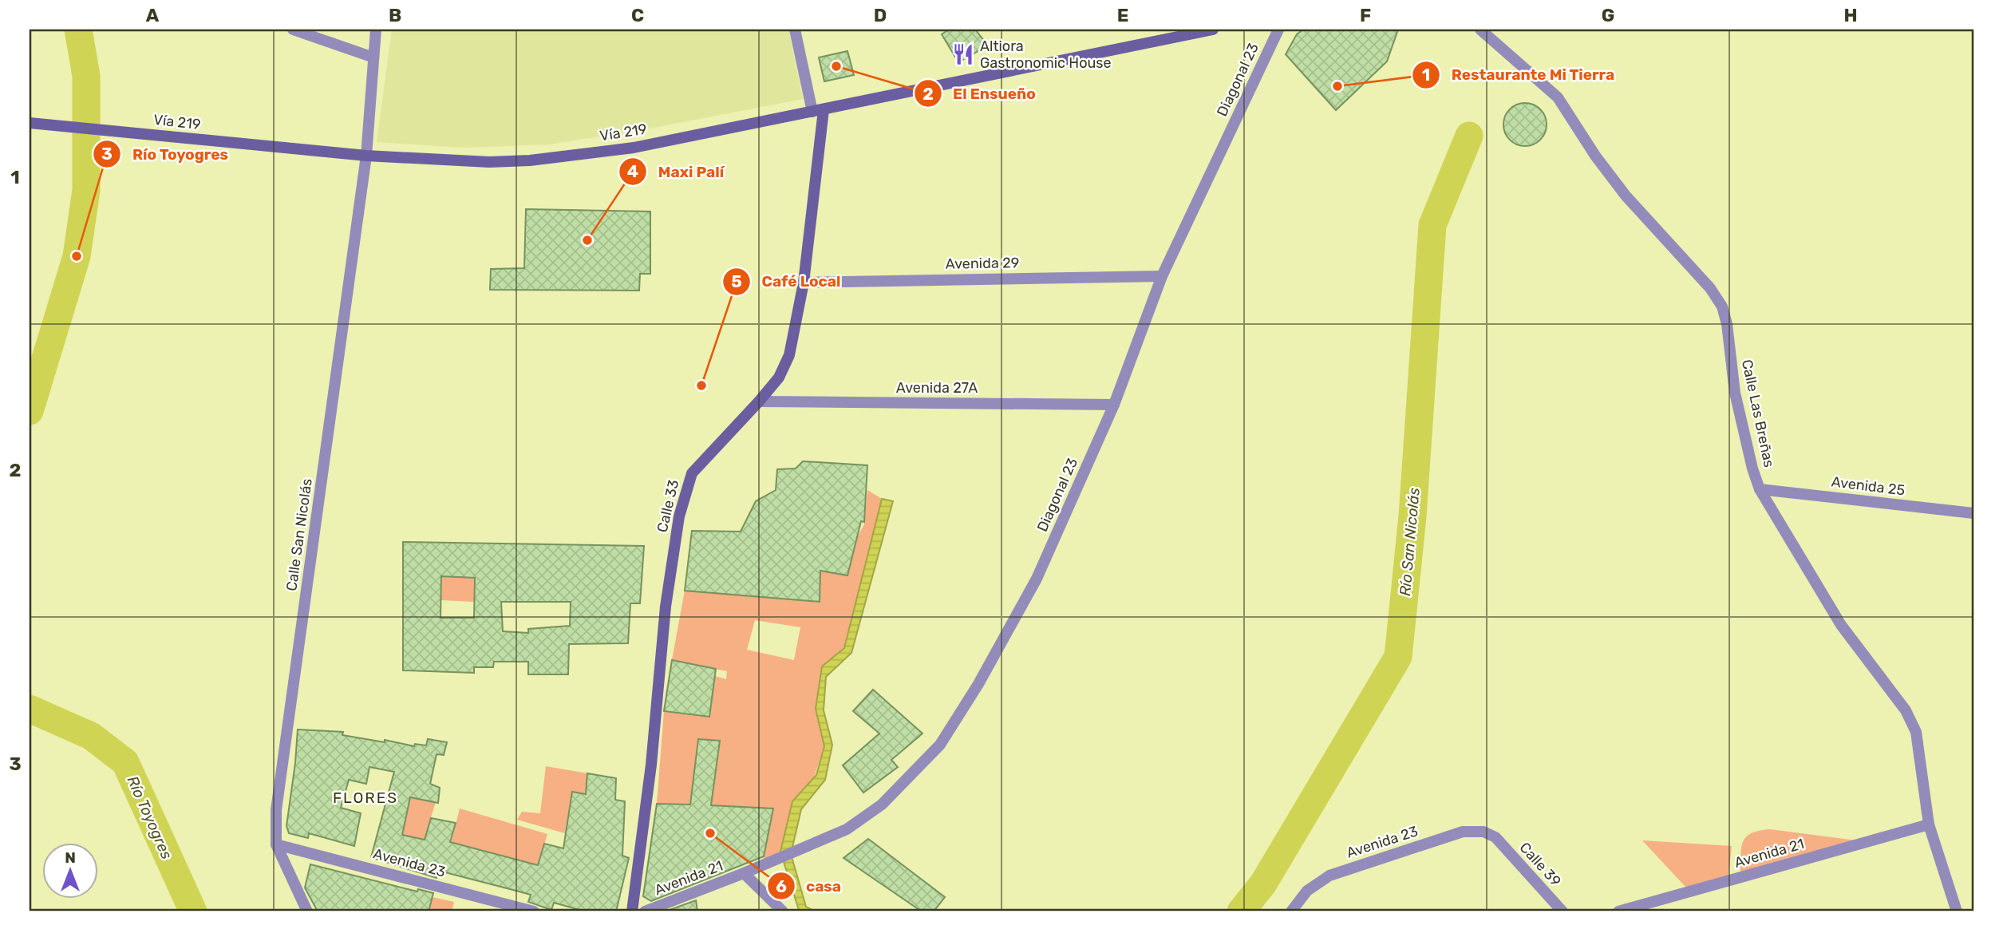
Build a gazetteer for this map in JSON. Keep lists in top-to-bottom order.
{
  "streets": {
    "main road": ["Vía 219", "Calle 33"],
    "street": [
      "Diagonal 23",
      "Avenida 29",
      "Avenida 27A",
      "Calle Las Breñas",
      "Avenida 25",
      "Calle San Nicolás",
      "Avenida 23",
      "Avenida 21",
      "Calle 39"
    ]
  },
  "crossings": [
    ["Diagonal 23", "Avenida 29"],
    ["Diagonal 23", "Avenida 27A"],
    ["Diagonal 23", "Avenida 21"],
    ["Vía 219", "Calle 33"],
    ["Vía 219", "Calle San Nicolás"],
    ["Avenida 29", "Calle 33"],
    ["Avenida 27A", "Calle 33"],
    ["Calle Las Breñas", "Avenida 25"],
    ["Calle Las Breñas", "Avenida 21"],
    ["Calle San Nicolás", "Avenida 23"],
    ["Avenida 23", "Calle 39"]
  ],
  "districts": ["FLORES"],
  "water": ["Río San Nicolás", "Río Toyogres"],
  "places": {
    "restaurant": ["Altiora Gastronomic House"],
    "other": [
      "El Ensueño",
      "Restaurante Mi Tierra",
      "Maxi Palí",
      "Río Toyogres",
      "Café Local",
      "casa"
    ]
  },
  "north": "top",
  "grid": {
    "columns": [
      "A",
      "B",
      "C",
      "D",
      "E",
      "F",
      "G",
      "H"
    ],
    "rows": ["1", "2", "3"]
  }
}
